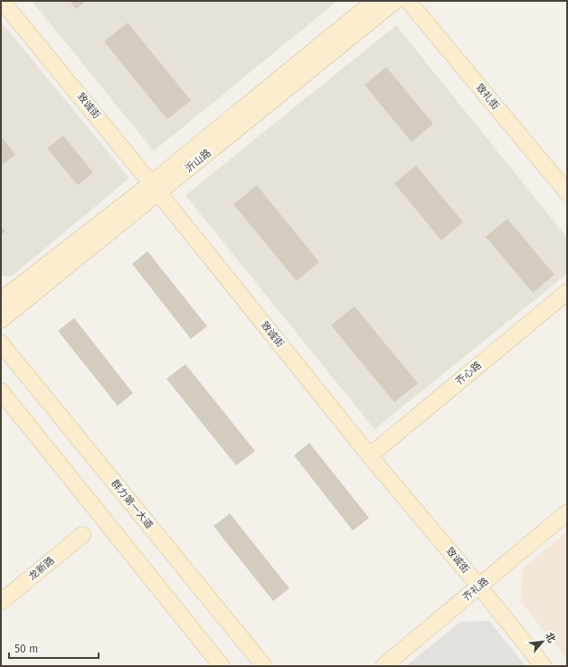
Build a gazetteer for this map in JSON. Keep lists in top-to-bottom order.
{
  "streets": {
    "street": [
      "致礼街",
      "致诚街",
      "沂山路",
      "齐心路",
      "群力第一大道",
      "龙新路",
      "齐礼路"
    ]
  },
  "crossings": [
    ["致诚街", "沂山路"],
    ["致诚街", "齐心路"],
    ["致诚街", "齐礼路"]
  ],
  "scale_bar": "50 m",
  "north": "top right"
}
